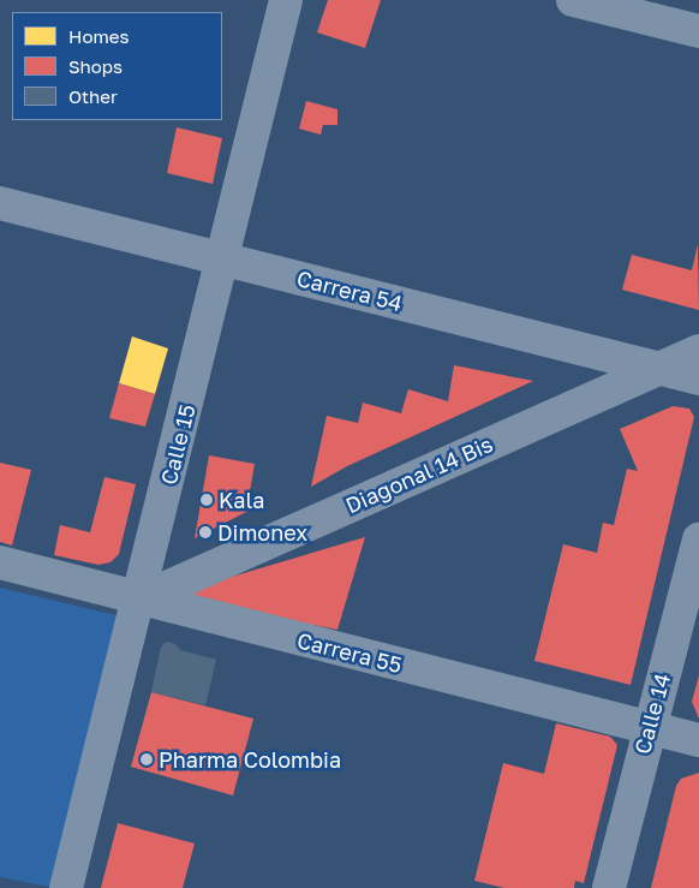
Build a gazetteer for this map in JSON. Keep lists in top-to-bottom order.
{
  "streets": {
    "street": [
      "Carrera 54",
      "Calle 15",
      "Diagonal 14 Bis",
      "Carrera 55",
      "Calle 14"
    ]
  },
  "crossings": [
    ["Carrera 54", "Calle 15"],
    ["Carrera 54", "Diagonal 14 Bis"],
    ["Calle 15", "Diagonal 14 Bis"],
    ["Calle 15", "Carrera 55"],
    ["Diagonal 14 Bis", "Carrera 55"],
    ["Carrera 55", "Calle 14"]
  ],
  "places": ["Kala", "Dimonex", "Pharma Colombia"],
  "legend": ["Homes", "Shops", "Other"]
}
